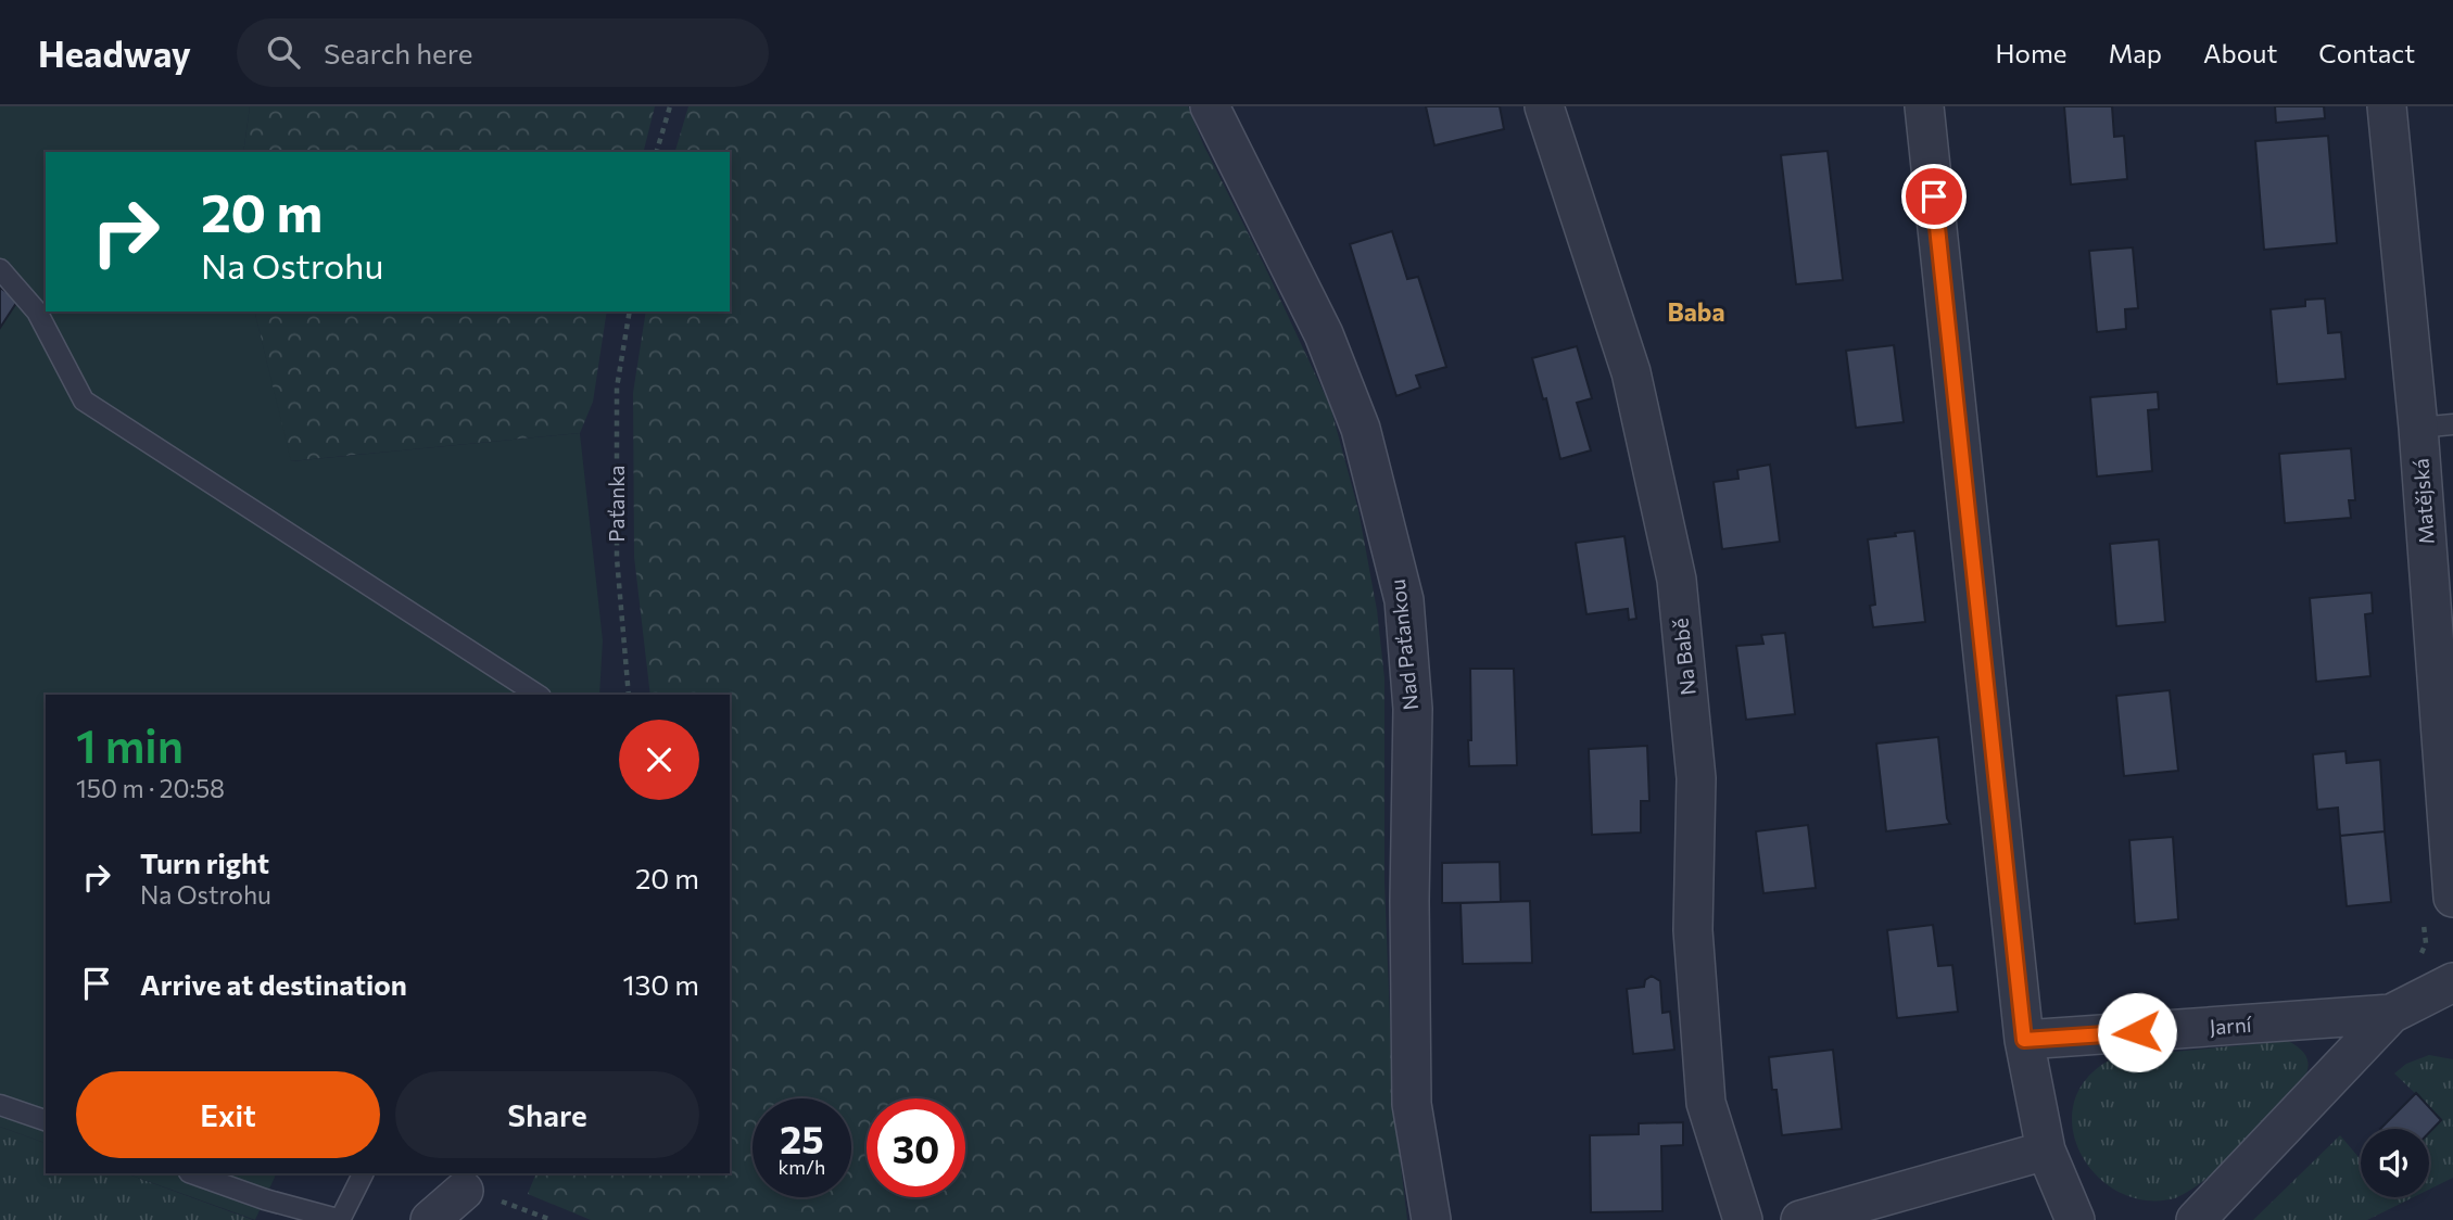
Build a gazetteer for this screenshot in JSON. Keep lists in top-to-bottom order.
{
  "streets": {
    "street": [
      "Matějská",
      "Nad Paťankou",
      "Na Babě",
      "Jarní"
    ],
    "path": ["Paťanka"]
  },
  "districts": ["Baba"],
  "page": {
    "header": "Headway",
    "search": "Search here",
    "nav": [
      "Home",
      "Map",
      "About",
      "Contact"
    ],
    "turn": ["20 m", "Na Ostrohu"],
    "heading": ["1 min", "150 m · 20:58"],
    "list": [
      {
        "name": "Turn right",
        "note": "Na Ostrohu",
        "value": "20 m"
      },
      {
        "name": "Arrive at destination",
        "value": "130 m"
      }
    ],
    "buttons": ["Exit", "Share"],
    "speed": "25 km/h",
    "limit": "30"
  }
}
